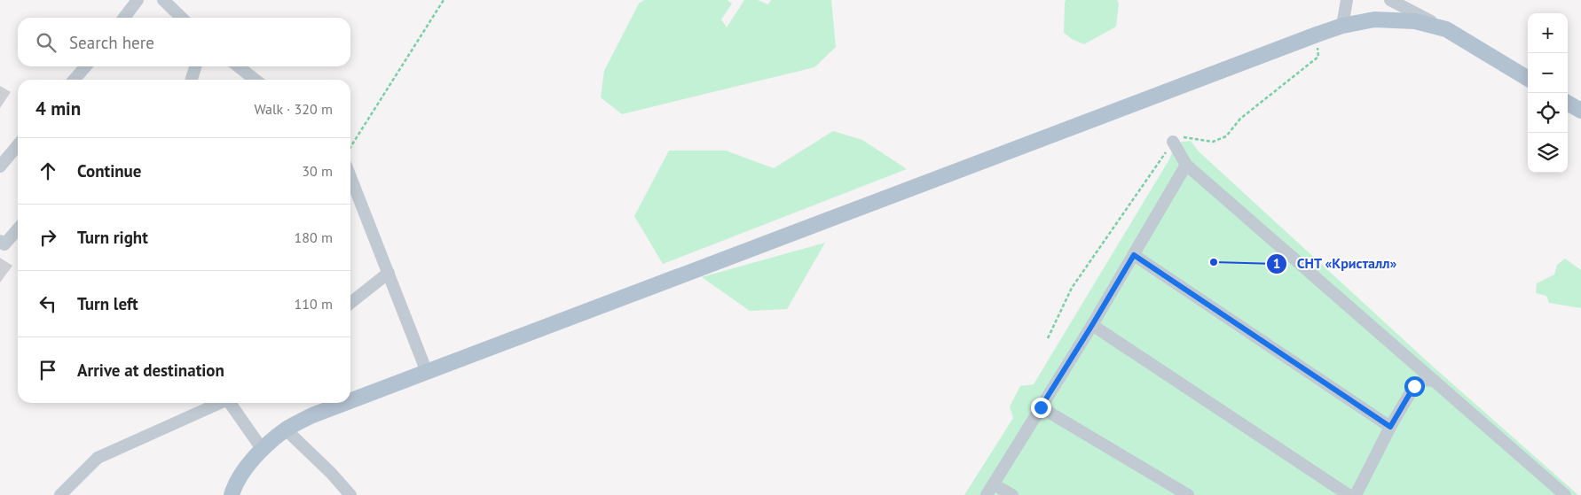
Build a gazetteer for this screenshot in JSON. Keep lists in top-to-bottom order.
{
  "places": ["СНТ «Кристалл»"],
  "page": {
    "map_buttons": ["+", "−"],
    "search": "Search here",
    "heading": ["4 min", "Walk · 320 m"],
    "list": [
      ["Continue", "30 m"],
      ["Turn right", "180 m"],
      ["Turn left", "110 m"],
      "Arrive at destination"
    ]
  }
}
